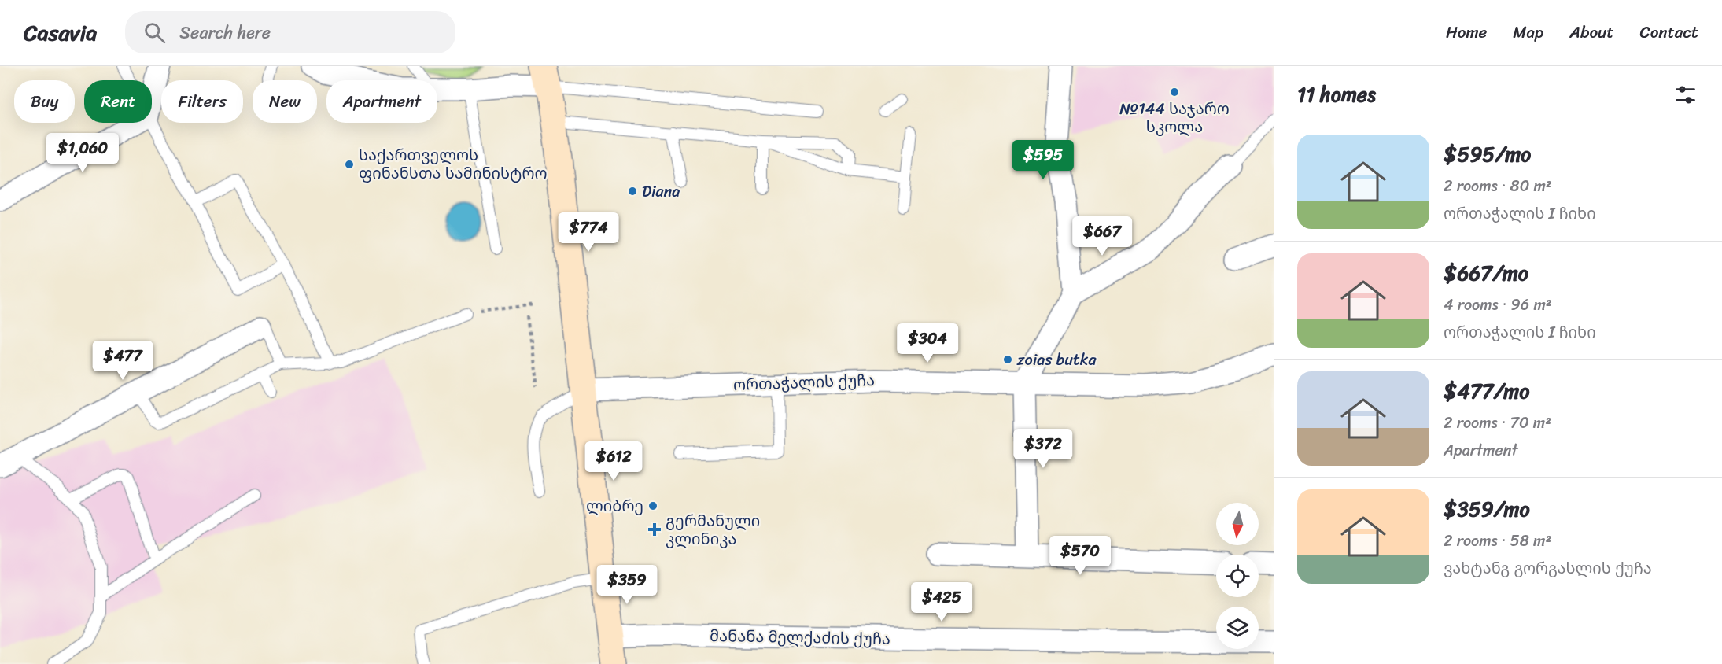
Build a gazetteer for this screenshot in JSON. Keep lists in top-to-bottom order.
{
  "streets": {
    "street": ["ორთაჭალის ქუჩა", "მანანა მელქაძის ქუჩა"]
  },
  "places": {
    "other": [
      "№144 საჯარო სკოლა",
      "საქართველოს ფინანსთა სამინისტრო",
      "Diana",
      "zoias butka",
      "ლიბრე"
    ],
    "health": ["გერმანული კლინიკა"]
  },
  "north": "bottom",
  "page": {
    "header": "Casavia",
    "search": "Search here",
    "nav": [
      "Home",
      "Map",
      "About",
      "Contact"
    ],
    "heading": "11 homes",
    "chip": [
      "Buy",
      "Rent",
      "Filters",
      "New",
      "Apartment"
    ],
    "list": [
      {
        "name": "$595/mo",
        "note": "2 rooms · 80 m² · ორთაჭალის I ჩიხი"
      },
      {
        "name": "$667/mo",
        "note": "4 rooms · 96 m² · ორთაჭალის I ჩიხი"
      },
      {
        "name": "$477/mo",
        "note": "2 rooms · 70 m² · Apartment"
      },
      {
        "name": "$359/mo",
        "note": "2 rooms · 58 m² · ვახტანგ გორგასლის ქუჩა"
      }
    ],
    "price": [
      "$1,060",
      "$595",
      "$774",
      "$667",
      "$304",
      "$477",
      "$372",
      "$612",
      "$570",
      "$359",
      "$425"
    ]
  }
}
